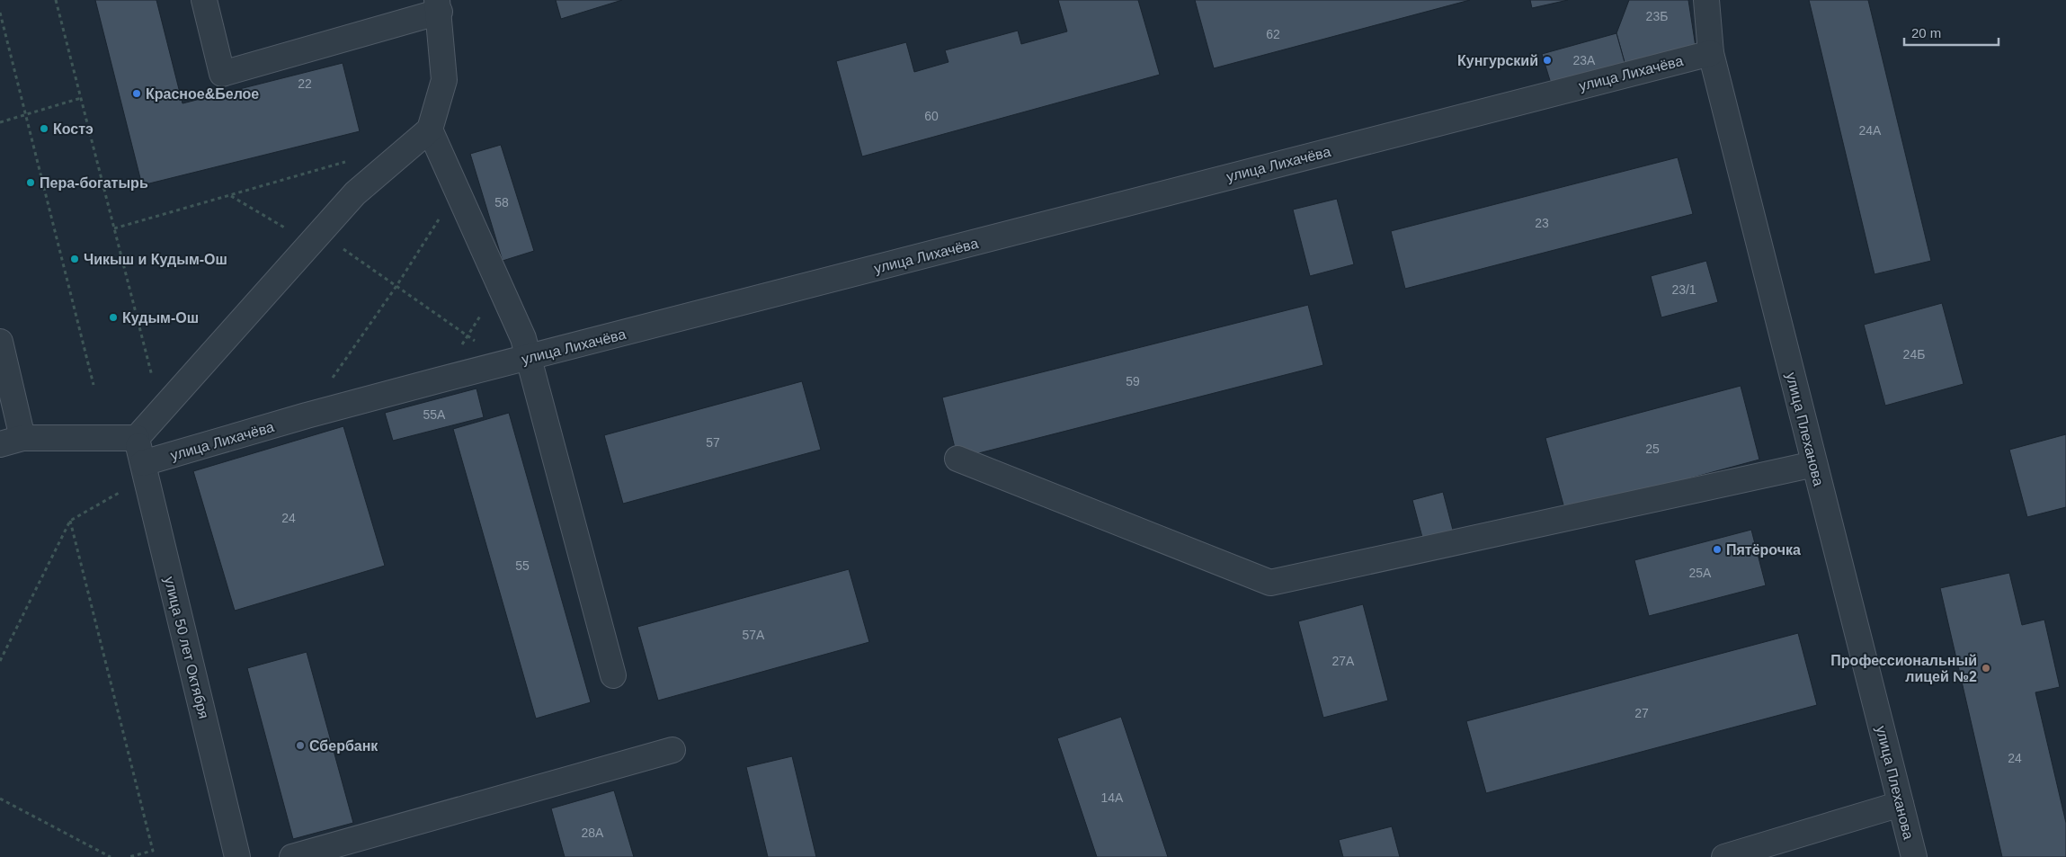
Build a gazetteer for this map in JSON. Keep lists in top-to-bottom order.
{
  "streets": {
    "street": ["улица Лихачёва", "улица Плеханова", "улица 50 лет Октября"]
  },
  "crossings": [
    ["улица Лихачёва", "улица Плеханова"],
    ["улица Лихачёва", "улица 50 лет Октября"]
  ],
  "places": [
    "Кунгурский",
    "Красное&Белое",
    "Костэ",
    "Пера-богатырь",
    "Чикыш и Кудым-Ош",
    "Кудым-Ош",
    "Пятёрочка",
    "Профессиональный лицей №2",
    "Сбербанк"
  ],
  "house_numbers": [
    "23Б",
    "62",
    "23А",
    "22",
    "60",
    "24А",
    "58",
    "23",
    "23/1",
    "24Б",
    "59",
    "55А",
    "57",
    "25",
    "24",
    "55",
    "25А",
    "57А",
    "27А",
    "27",
    "24",
    "14А",
    "28А"
  ],
  "scale_bar": "20 m"
}
